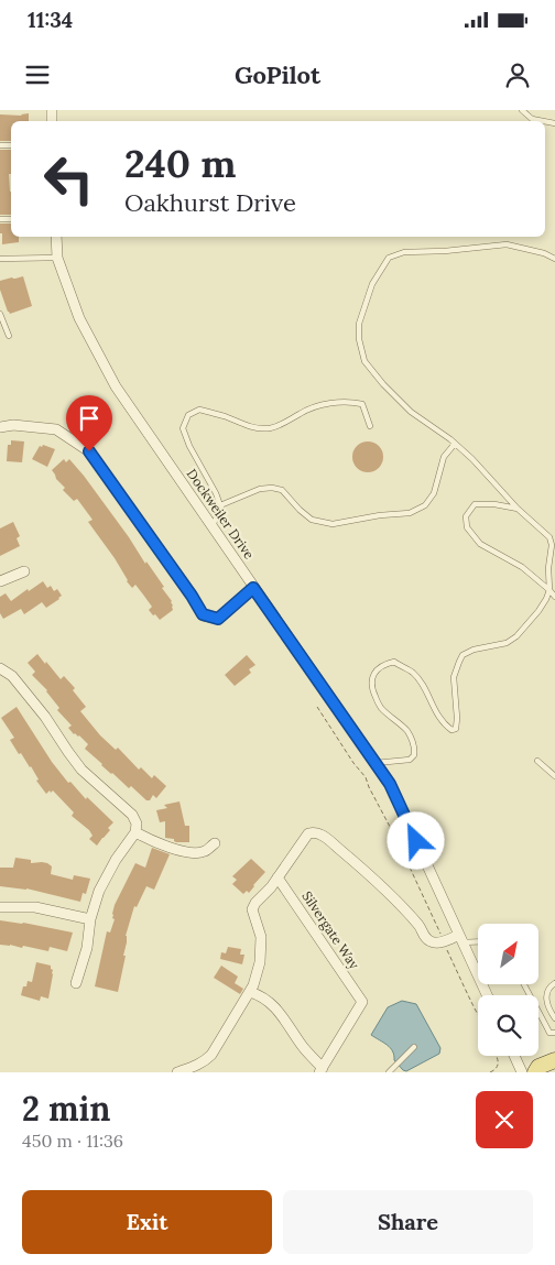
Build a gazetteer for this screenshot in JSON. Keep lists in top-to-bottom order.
{
  "streets": {
    "street": ["Dockweiler Drive", "Silvergate Way"]
  },
  "north": "top right",
  "page": {
    "status": "11:34",
    "header": "GoPilot",
    "turn": ["240 m", "Oakhurst Drive"],
    "heading": ["2 min", "450 m · 11:36"],
    "buttons": ["Exit", "Share"]
  }
}
